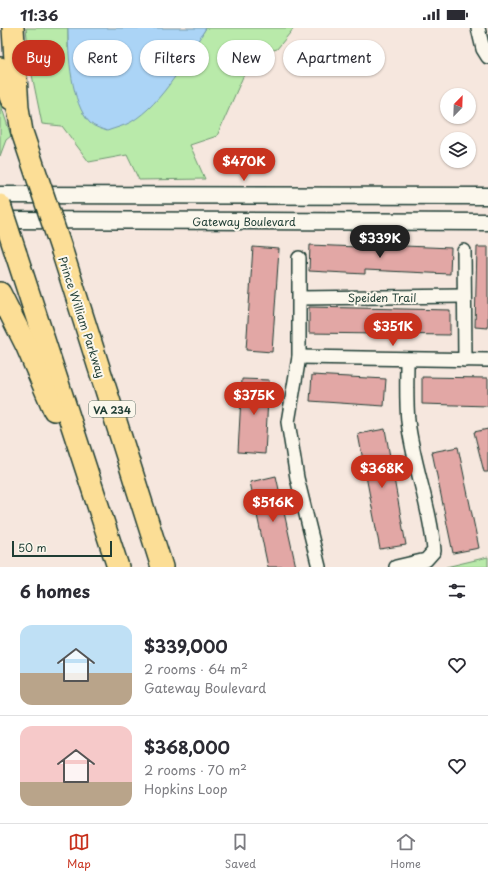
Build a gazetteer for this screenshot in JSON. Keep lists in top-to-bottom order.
{
  "streets": {
    "highway": ["Prince William Parkway", "VA 234"],
    "street": ["Gateway Boulevard", "Speiden Trail"]
  },
  "scale_bar": "50 m",
  "north": "top right",
  "page": {
    "status": "11:36",
    "chip": [
      "Buy",
      "Rent",
      "Filters",
      "New",
      "Apartment"
    ],
    "price": [
      "$470K",
      "$339K",
      "$351K",
      "$375K",
      "$368K",
      "$516K"
    ],
    "scale": "50 m",
    "heading": "6 homes",
    "list": [
      {
        "name": "$339,000",
        "note": "2 rooms · 64 m² · Gateway Boulevard"
      },
      {
        "name": "$368,000",
        "note": "2 rooms · 70 m² · Hopkins Loop"
      }
    ],
    "tabs": ["Map", "Saved", "Home"]
  }
}
